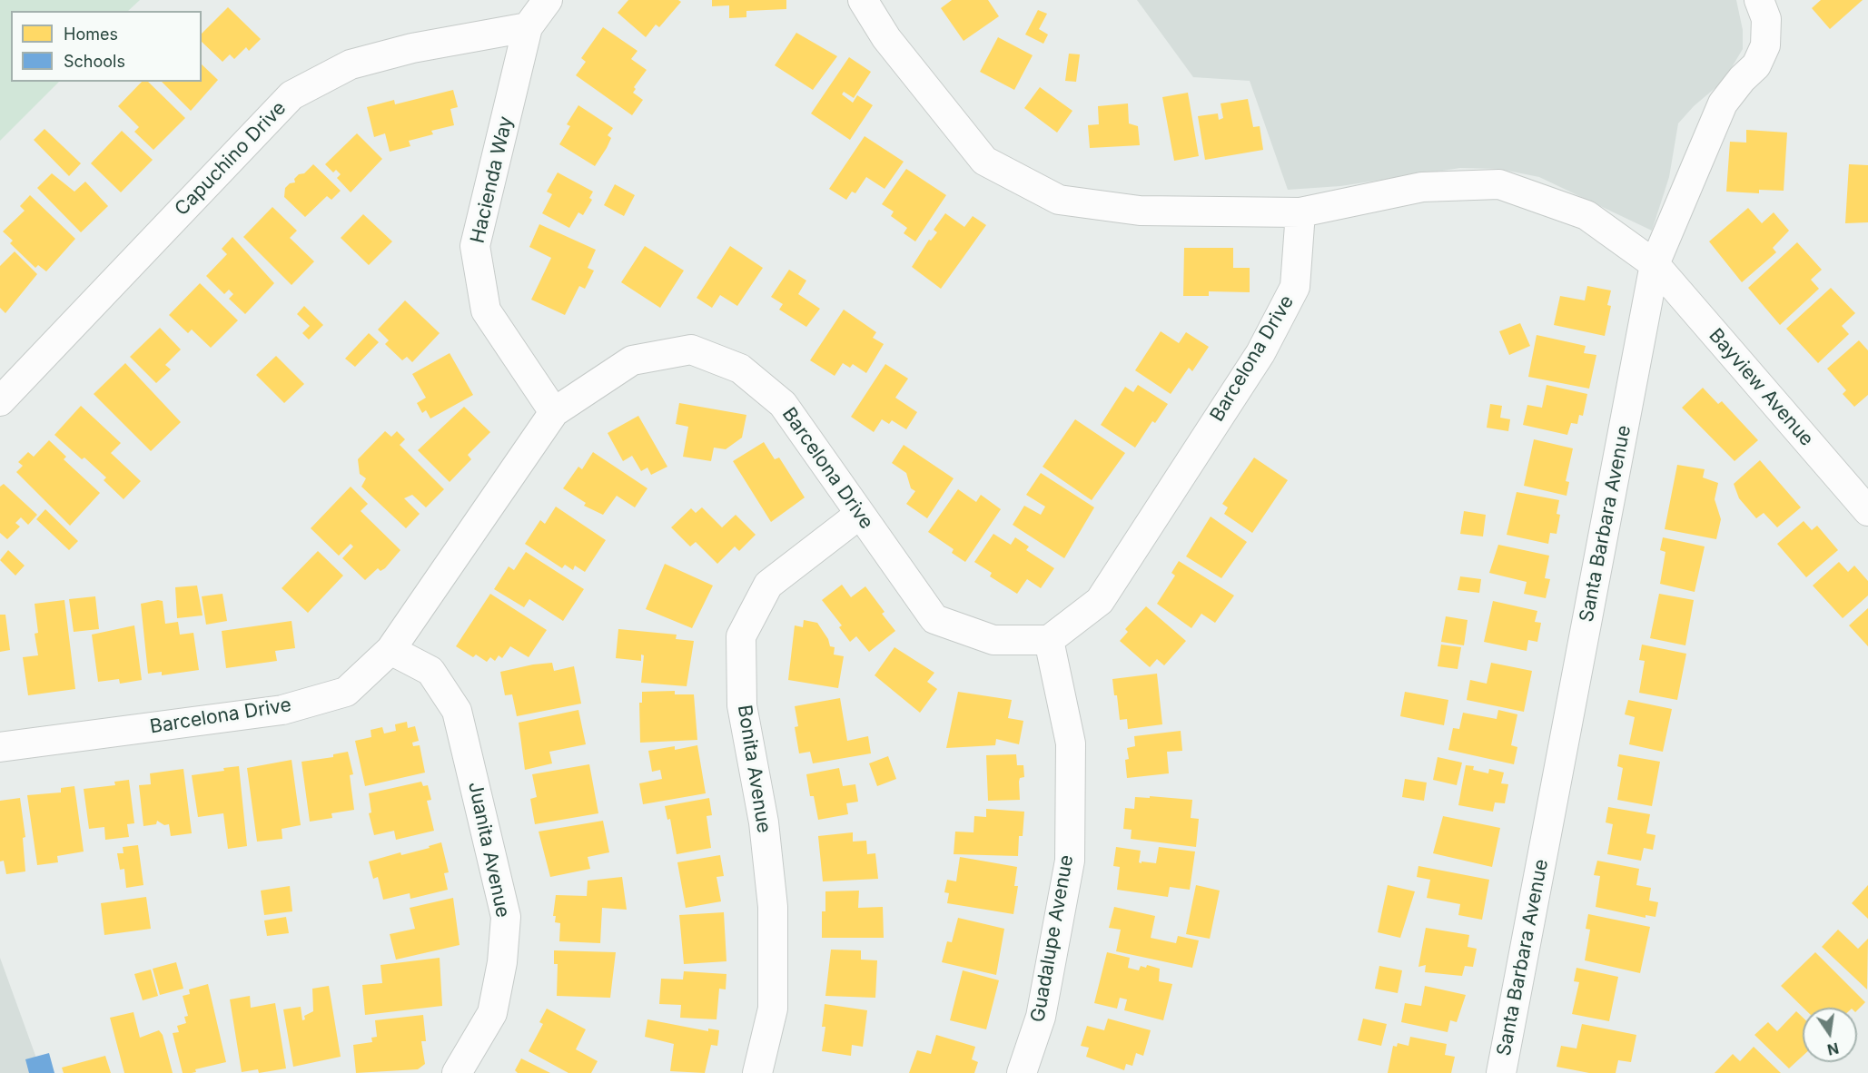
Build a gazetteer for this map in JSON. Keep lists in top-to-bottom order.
{
  "streets": {
    "street": [
      "Capuchino Drive",
      "Hacienda Way",
      "Barcelona Drive",
      "Bayview Avenue",
      "Santa Barbara Avenue",
      "Bonita Avenue",
      "Juanita Avenue",
      "Guadalupe Avenue"
    ]
  },
  "crossings": [
    ["Capuchino Drive", "Hacienda Way"],
    ["Hacienda Way", "Barcelona Drive"],
    ["Barcelona Drive", "Bayview Avenue"],
    ["Barcelona Drive", "Bonita Avenue"],
    ["Barcelona Drive", "Juanita Avenue"],
    ["Barcelona Drive", "Guadalupe Avenue"],
    ["Bayview Avenue", "Santa Barbara Avenue"]
  ],
  "legend": ["Homes", "Schools"],
  "north": "bottom"
}
